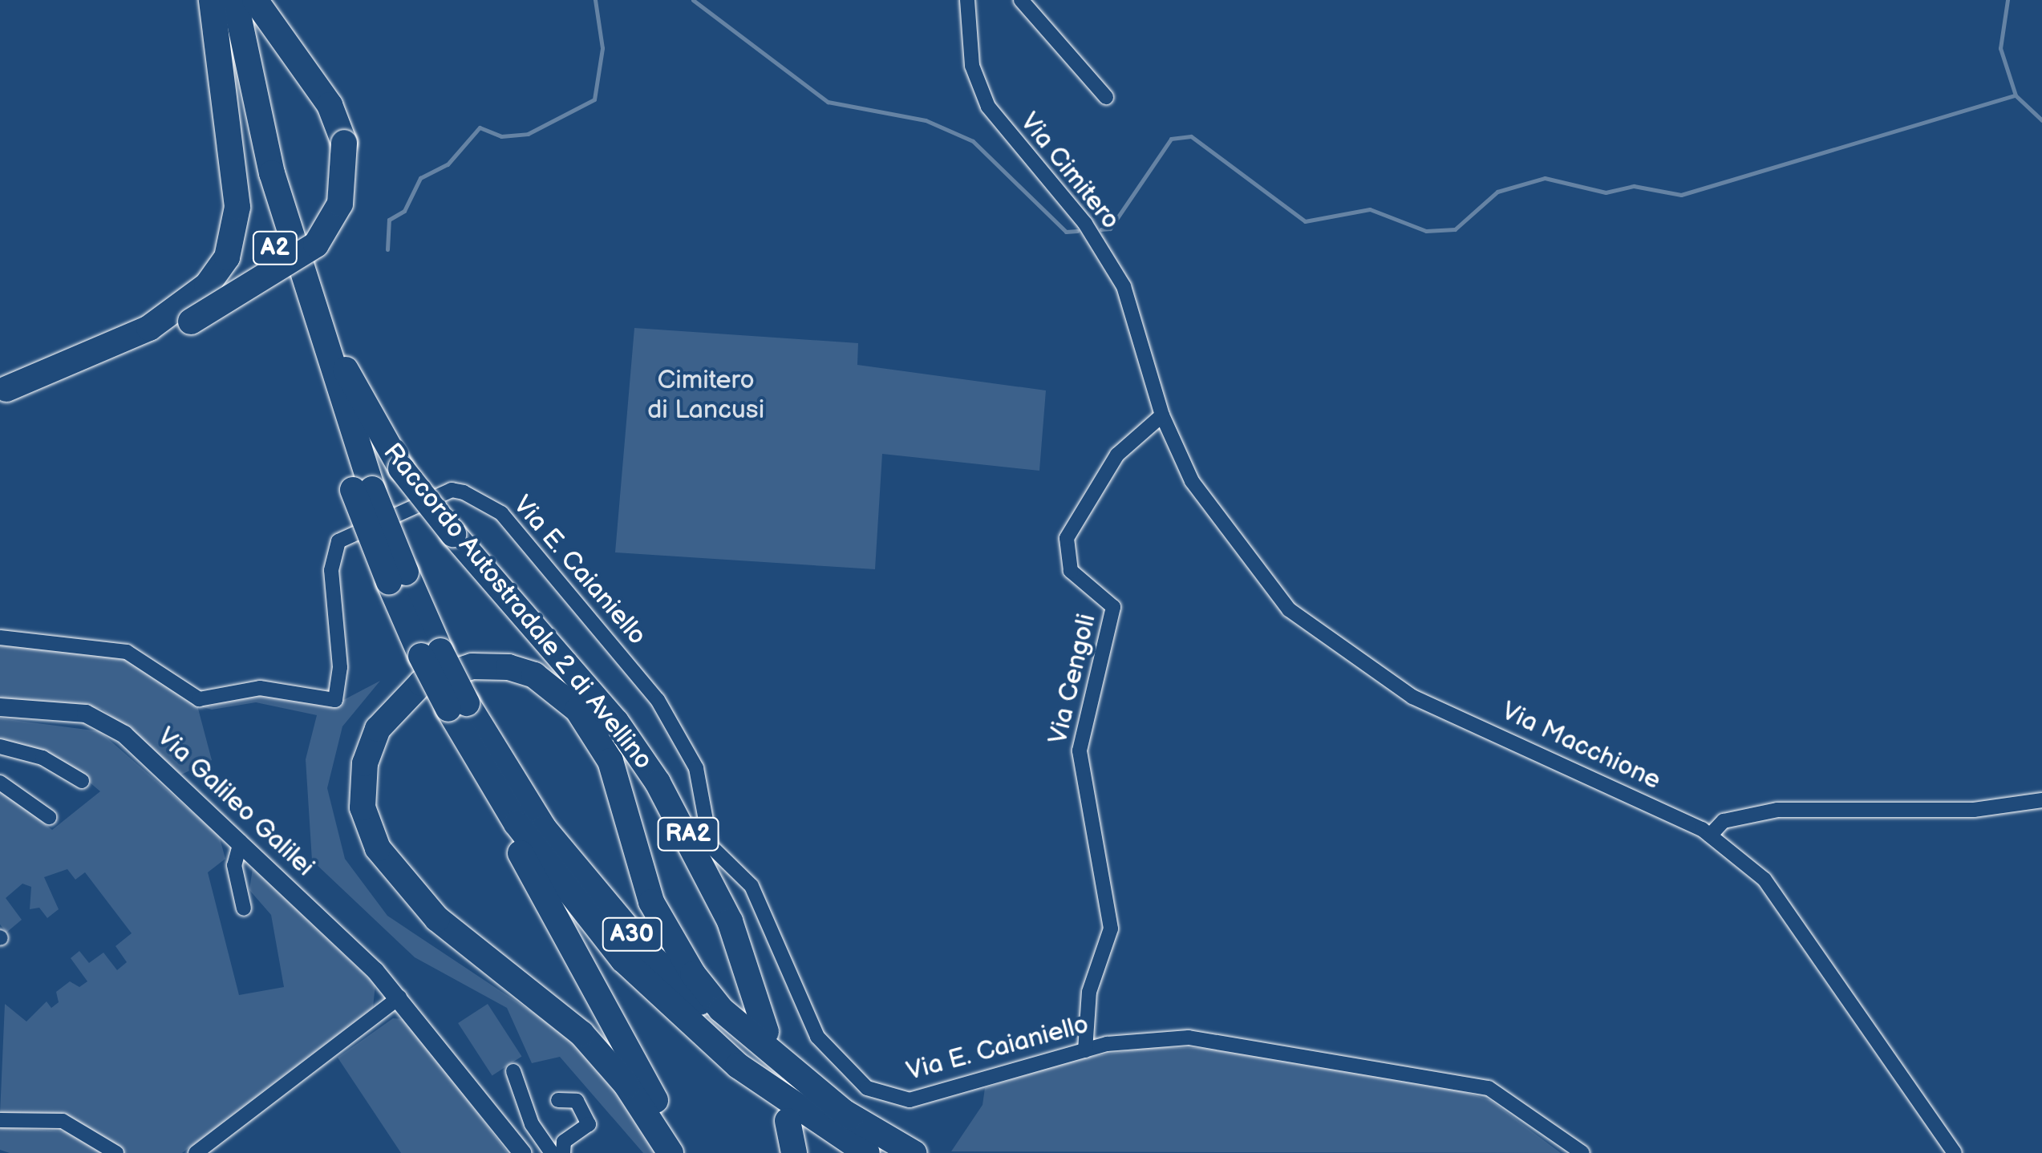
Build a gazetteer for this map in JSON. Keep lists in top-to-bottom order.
{
  "streets": {
    "highway": [
      "A2",
      "Raccordo Autostradale 2 di Avellino",
      "RA2",
      "A30"
    ],
    "street": [
      "Via Cimitero",
      "Via E. Caianiello",
      "Via Cengoli",
      "Via Macchione",
      "Via Galileo Galilei"
    ]
  },
  "crossings": [
    ["Via Cimitero", "Via Cengoli"],
    ["Via Cimitero", "Via Macchione"],
    ["A2", "A30"],
    ["Via E. Caianiello", "Via Cengoli"],
    ["Raccordo Autostradale 2 di Avellino", "A30"],
    ["Via Cengoli", "Via Macchione"]
  ],
  "parks": ["Cimitero di Lancusi"]
}
